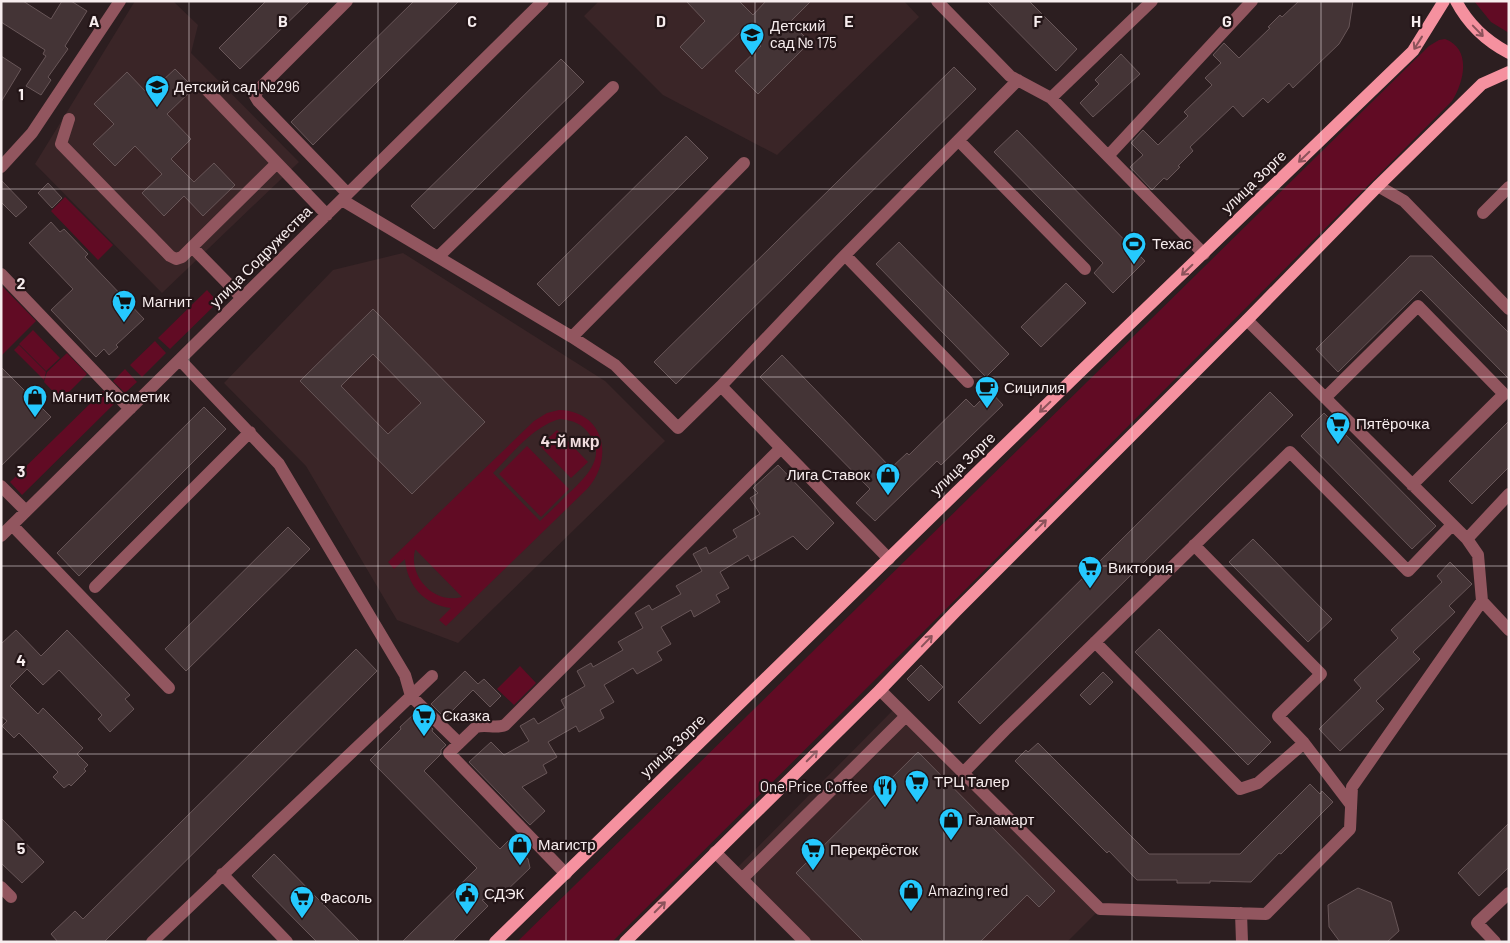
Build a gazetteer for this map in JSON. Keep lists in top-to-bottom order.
{
  "streets": {
    "main road": ["улица Зорге"],
    "street": ["улица Содружества"]
  },
  "districts": ["4-й мкр"],
  "places": {
    "school or university": ["Детский сад № 175", "Детский сад №296"],
    "sports": ["Техас"],
    "supermarket": [
      "Магнит",
      "Пятёрочка",
      "Виктория",
      "Сказка",
      "ТРЦ Талер",
      "Перекрёсток",
      "Фасоль"
    ],
    "cafe": ["Сицилия"],
    "shop": [
      "Магнит Косметик",
      "Лига Ставок",
      "Галамарт",
      "Магистр",
      "Amazing red"
    ],
    "restaurant": ["One Price Coffee"],
    "public building": ["СДЭК"]
  },
  "grid": {
    "columns": [
      "A",
      "B",
      "C",
      "D",
      "E",
      "F",
      "G",
      "H"
    ],
    "rows": [
      "1",
      "2",
      "3",
      "4",
      "5"
    ]
  }
}
